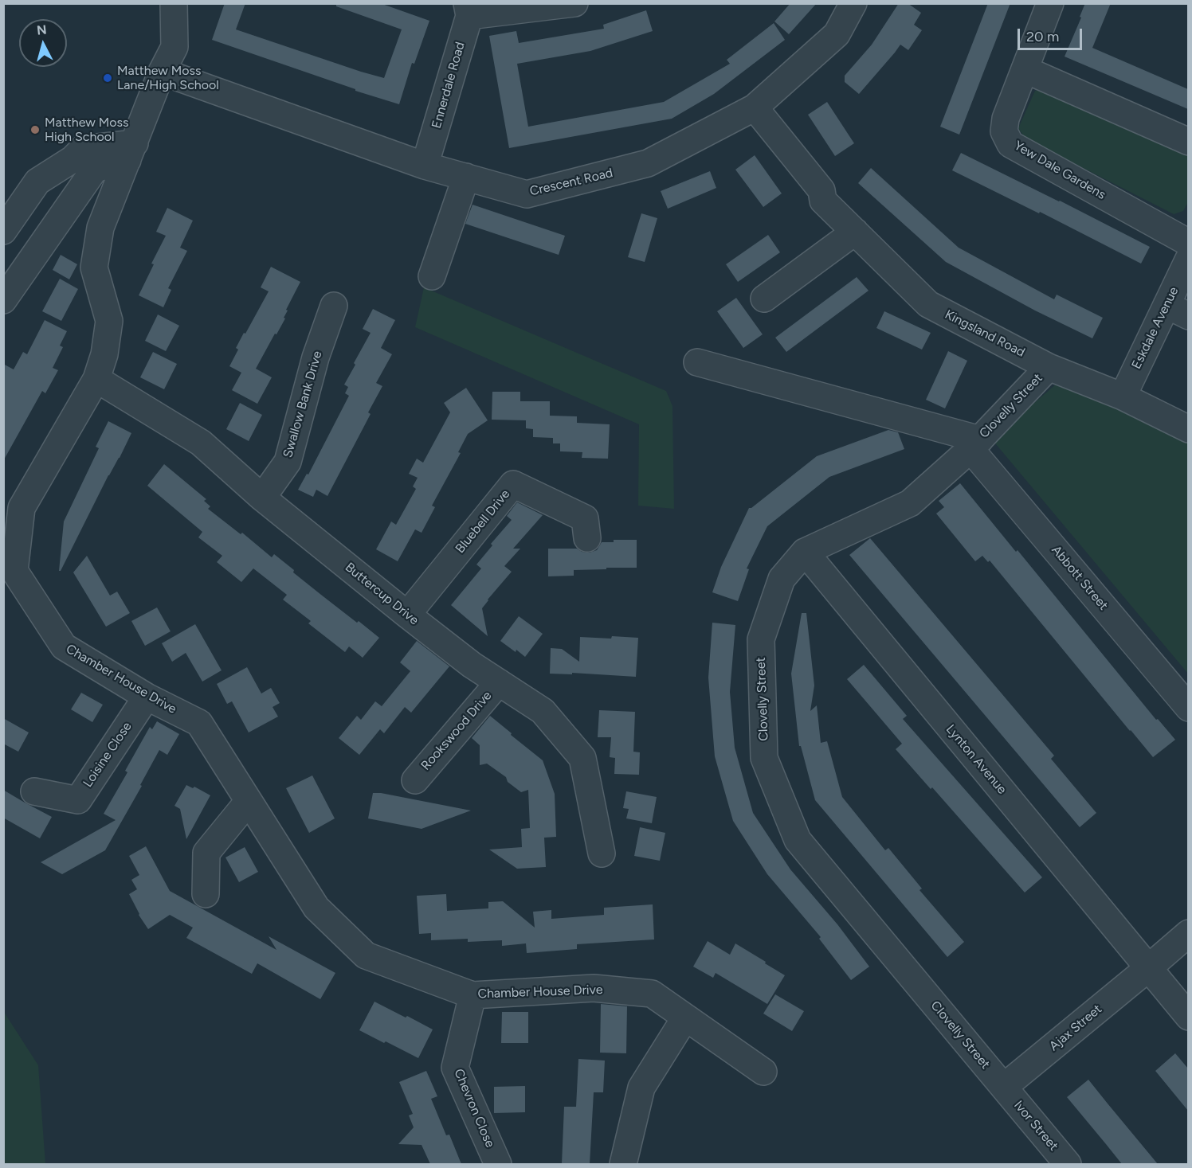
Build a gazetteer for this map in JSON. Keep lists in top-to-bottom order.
{
  "streets": {
    "street": [
      "Ennerdale Road",
      "Yew Dale Gardens",
      "Crescent Road",
      "Eskdale Avenue",
      "Kingsland Road",
      "Swallow Bank Drive",
      "Clovelly Street",
      "Bluebell Drive",
      "Abbott Street",
      "Buttercup Drive",
      "Chamber House Drive",
      "Rookswood Drive",
      "Loisine Close",
      "Lynton Avenue",
      "Ajax Street",
      "Chevron Close",
      "Ivor Street"
    ]
  },
  "crossings": [
    ["Ennerdale Road", "Crescent Road"],
    ["Crescent Road", "Kingsland Road"],
    ["Crescent Road", "Chamber House Drive"],
    ["Eskdale Avenue", "Kingsland Road"],
    ["Kingsland Road", "Clovelly Street"],
    ["Swallow Bank Drive", "Buttercup Drive"],
    ["Clovelly Street", "Abbott Street"],
    ["Clovelly Street", "Lynton Avenue"],
    ["Clovelly Street", "Ajax Street"],
    ["Clovelly Street", "Ivor Street"],
    ["Bluebell Drive", "Buttercup Drive"],
    ["Buttercup Drive", "Chamber House Drive"],
    ["Buttercup Drive", "Rookswood Drive"],
    ["Chamber House Drive", "Loisine Close"],
    ["Chamber House Drive", "Chevron Close"],
    ["Lynton Avenue", "Ajax Street"],
    ["Ajax Street", "Ivor Street"]
  ],
  "places": ["Matthew Moss Lane/High School", "Matthew Moss High School"],
  "scale_bar": "20 m",
  "north": "top"
}
